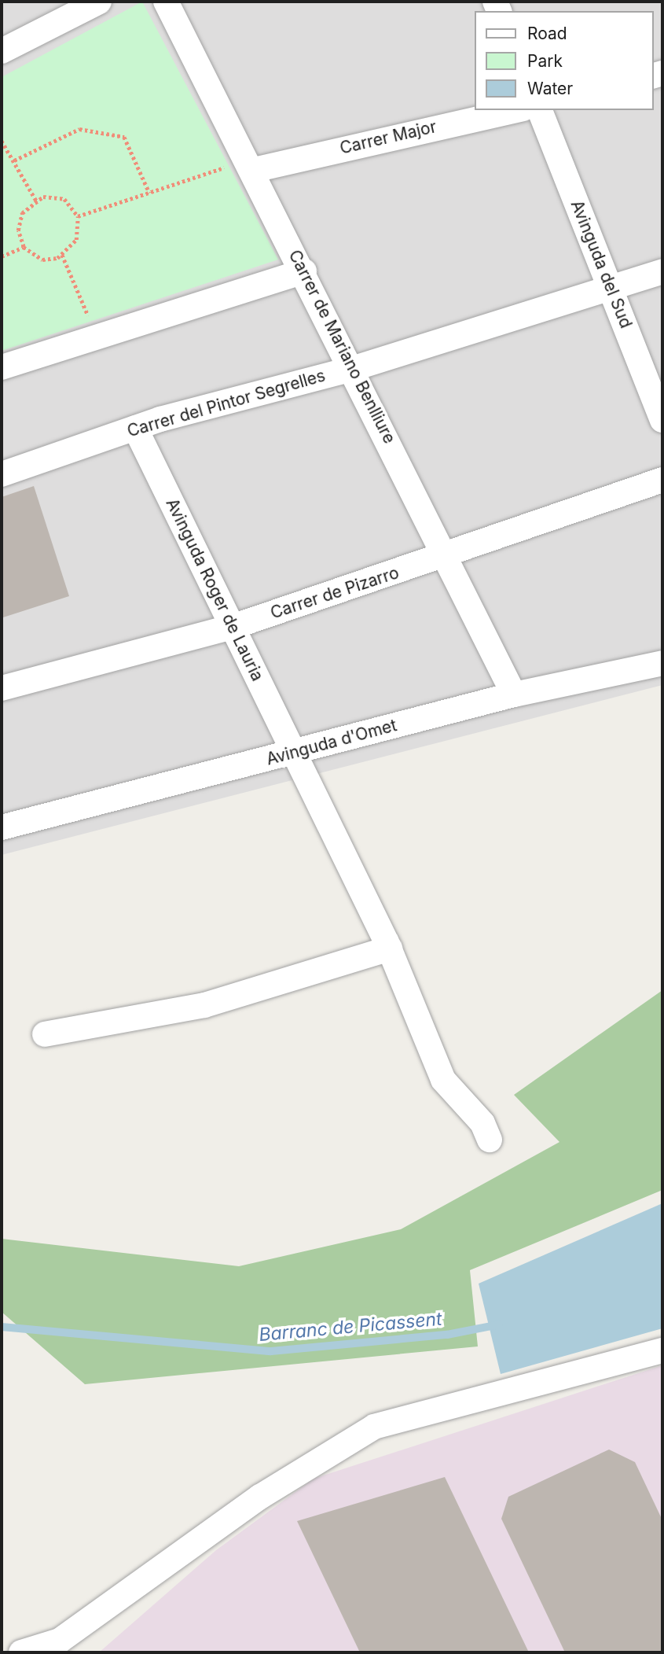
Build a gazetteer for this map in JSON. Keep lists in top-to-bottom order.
{
  "streets": {
    "street": [
      "Carrer Major",
      "Avinguda del Sud",
      "Carrer de Mariano Benlliure",
      "Carrer del Pintor Segrelles",
      "Avinguda Roger de Lauria",
      "Carrer de Pizarro",
      "Avinguda d'Omet"
    ]
  },
  "crossings": [
    ["Carrer Major", "Carrer de Mariano Benlliure"],
    ["Avinguda del Sud", "Carrer del Pintor Segrelles"],
    ["Carrer de Mariano Benlliure", "Carrer del Pintor Segrelles"],
    ["Carrer de Mariano Benlliure", "Carrer de Pizarro"],
    ["Carrer de Mariano Benlliure", "Avinguda d'Omet"],
    ["Carrer del Pintor Segrelles", "Avinguda Roger de Lauria"],
    ["Avinguda Roger de Lauria", "Carrer de Pizarro"],
    ["Avinguda Roger de Lauria", "Avinguda d'Omet"]
  ],
  "water": ["Barranc de Picassent"],
  "legend": ["Road", "Park", "Water"]
}
